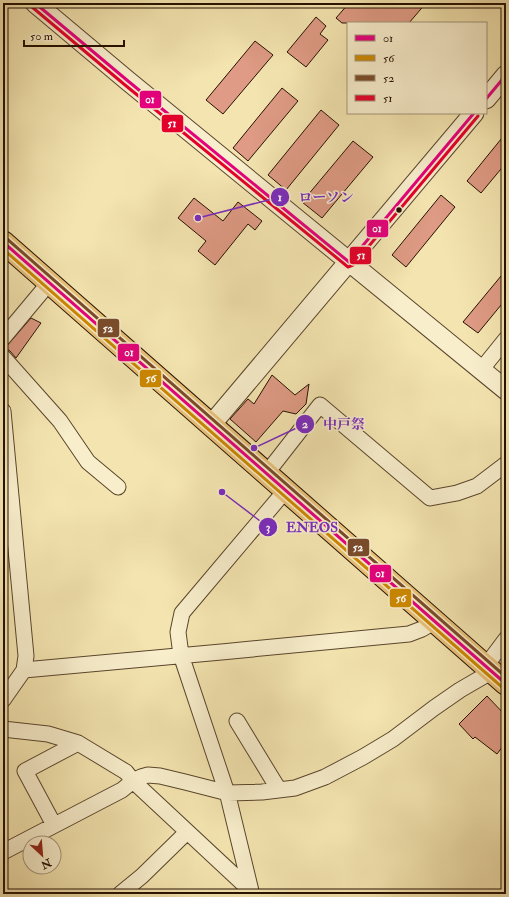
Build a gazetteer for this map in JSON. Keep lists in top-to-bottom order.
{
  "places": ["ローソン", "中戸祭", "ENEOS"],
  "lines": [
    "transit line 01",
    "transit line 51",
    "transit line 52",
    "transit line 56"
  ],
  "legend": [
    "01",
    "56",
    "52",
    "51"
  ],
  "scale_bar": "50 m",
  "north": "bottom right"
}
